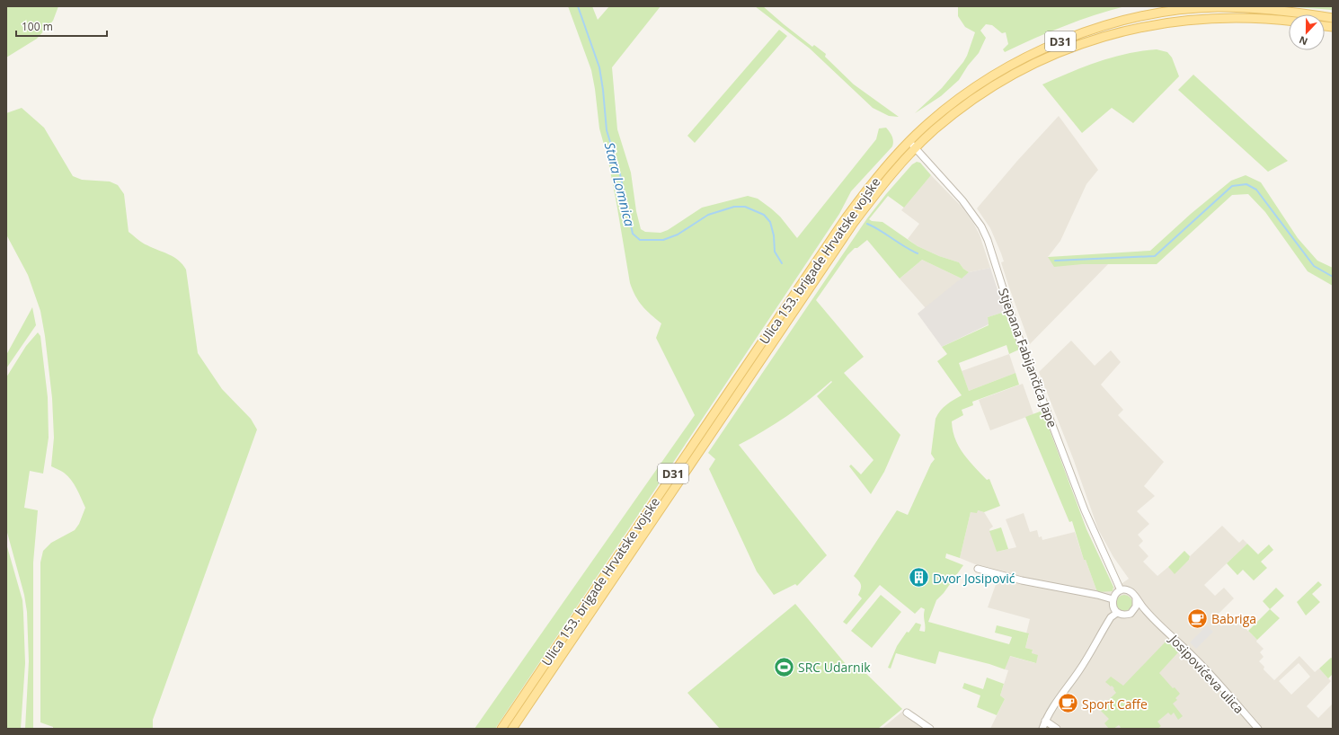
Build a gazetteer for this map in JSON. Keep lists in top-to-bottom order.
{
  "streets": {
    "main road": ["D31", "Ulica 153. brigade Hrvatske vojske"],
    "street": ["Stjepana Fabijančića Jape", "Josipovićeva ulica"]
  },
  "crossings": [
    ["Ulica 153. brigade Hrvatske vojske", "Stjepana Fabijančića Jape"],
    ["Stjepana Fabijančića Jape", "Josipovićeva ulica"]
  ],
  "water": ["Stara Lomnica"],
  "places": {
    "building": ["Dvor Josipović"],
    "cafe": ["Babriga", "Sport Caffe"],
    "sports": ["SRC Udarnik"]
  },
  "scale_bar": "100 m",
  "north": "bottom"
}
